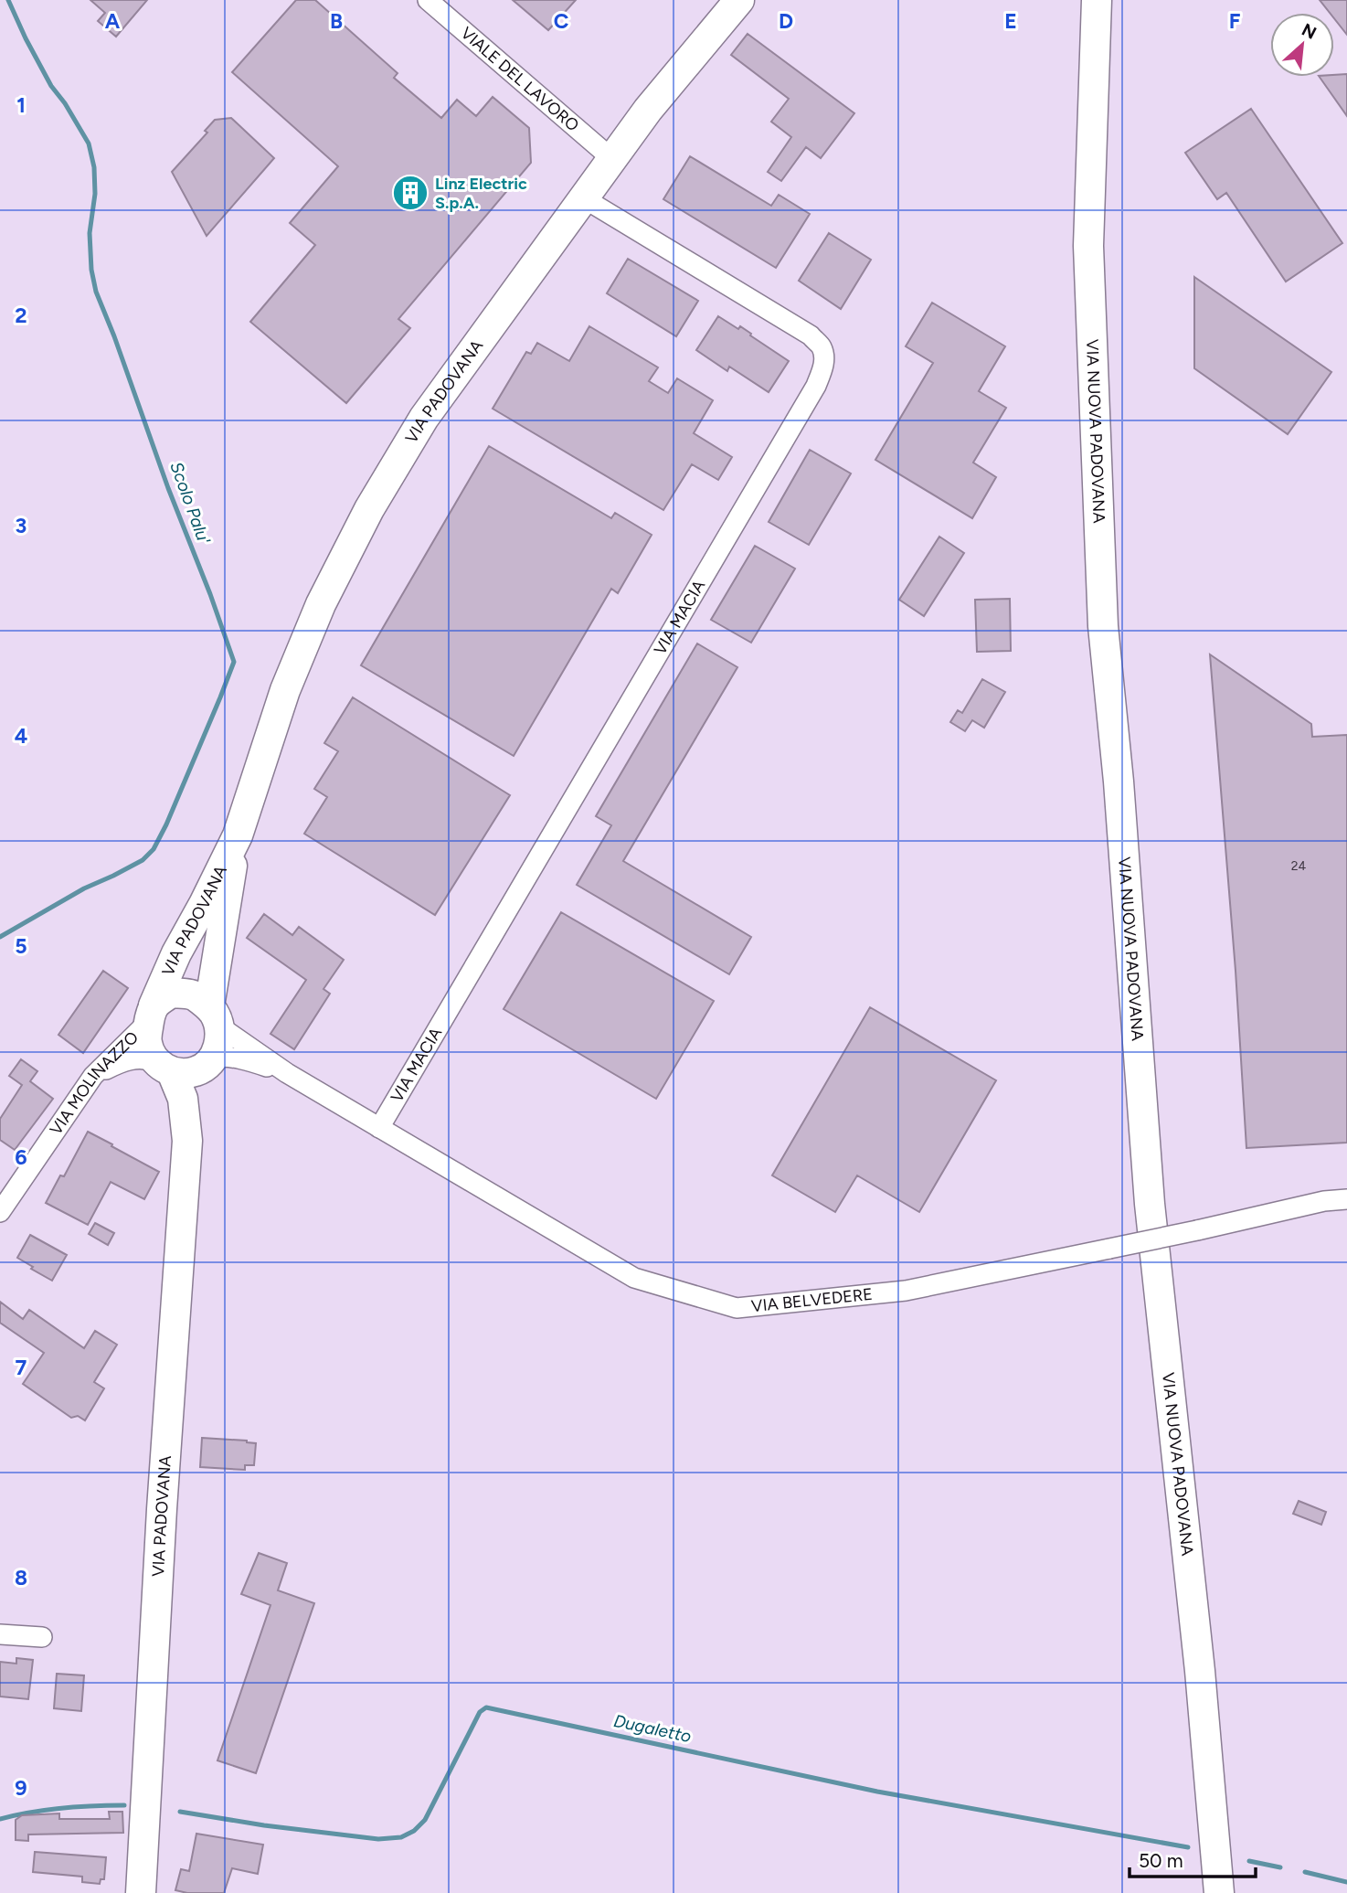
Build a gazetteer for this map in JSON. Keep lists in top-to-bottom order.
{
  "streets": {
    "street": [
      "VIALE DEL LAVORO",
      "VIA PADOVANA",
      "VIA NUOVA PADOVANA",
      "VIA MACIA",
      "VIA MOLINAZZO",
      "VIA BELVEDERE"
    ]
  },
  "crossings": [
    ["VIALE DEL LAVORO", "VIA PADOVANA"],
    ["VIA PADOVANA", "VIA MACIA"],
    ["VIA PADOVANA", "VIA MOLINAZZO"],
    ["VIA PADOVANA", "VIA BELVEDERE"],
    ["VIA MACIA", "VIA BELVEDERE"],
    ["VIA MOLINAZZO", "VIA BELVEDERE"]
  ],
  "water": ["Scolo Palu'", "Dugaletto"],
  "places": {
    "building": ["Linz Electric S.p.A."]
  },
  "house_numbers": ["24"],
  "scale_bar": "50 m",
  "north": "top right",
  "grid": {
    "columns": [
      "A",
      "B",
      "C",
      "D",
      "E",
      "F"
    ],
    "rows": [
      "1",
      "2",
      "3",
      "4",
      "5",
      "6",
      "7",
      "8",
      "9"
    ]
  }
}
